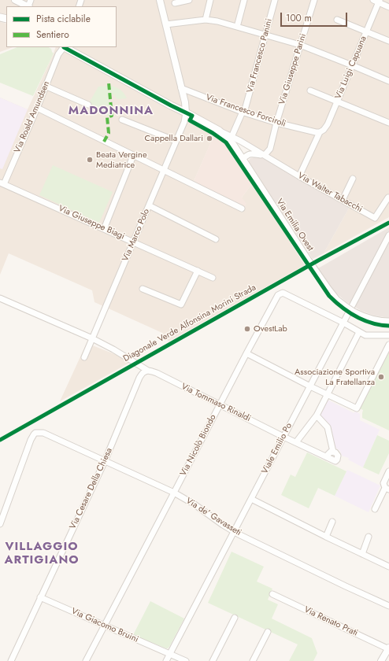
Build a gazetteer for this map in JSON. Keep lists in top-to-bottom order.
{
  "streets": {
    "main road": ["Via Emilia Ovest"],
    "street": [
      "Via Francesco Panini",
      "Via Luigi Capuana",
      "Via Giuseppe Parini",
      "Via Francesco Forciroli",
      "Via Roald Amundsen",
      "Via Walter Tabacchi",
      "Via Giuseppe Biagi",
      "Via Marco Polo",
      "Via Tommaso Rinaldi",
      "Via Nicolò Biondo",
      "Viale Emilio Po",
      "Via Cesare Della Chiesa",
      "Via de’ Gavasseti",
      "Via Renato Prati",
      "Via Giacomo Bruini"
    ],
    "cycle path": ["Diagonale Verde Alfonsina Morini Strada"]
  },
  "crossings": [
    ["Via Francesco Panini", "Via Francesco Forciroli"],
    ["Via Francesco Panini", "Via Walter Tabacchi"],
    ["Via Luigi Capuana", "Via Francesco Forciroli"],
    ["Via Giuseppe Parini", "Via Francesco Forciroli"],
    ["Via Giuseppe Parini", "Via Walter Tabacchi"],
    ["Via Roald Amundsen", "Via Giuseppe Biagi"],
    ["Via Walter Tabacchi", "Via Emilia Ovest"],
    ["Via Giuseppe Biagi", "Via Marco Polo"],
    ["Via Emilia Ovest", "Via Marco Polo"],
    ["Via Marco Polo", "Via Tommaso Rinaldi"],
    ["Via Tommaso Rinaldi", "Via Nicolò Biondo"],
    ["Via Tommaso Rinaldi", "Viale Emilio Po"],
    ["Via Tommaso Rinaldi", "Via Cesare Della Chiesa"],
    ["Via Nicolò Biondo", "Viale Emilio Po"],
    ["Via Nicolò Biondo", "Via de’ Gavasseti"],
    ["Via Nicolò Biondo", "Via Giacomo Bruini"],
    ["Viale Emilio Po", "Via de’ Gavasseti"],
    ["Viale Emilio Po", "Via Giacomo Bruini"],
    ["Via Cesare Della Chiesa", "Via de’ Gavasseti"],
    ["Via Cesare Della Chiesa", "Via Giacomo Bruini"]
  ],
  "districts": ["MADONNINA", "VILLAGGIO ARTIGIANO"],
  "places": [
    "Cappella Dallari",
    "Beata Vergine Mediatrice",
    "OvestLab",
    "Associazione Sportiva La Fratellanza"
  ],
  "legend": ["Pista ciclabile", "Sentiero"],
  "scale_bar": "100 m"
}
